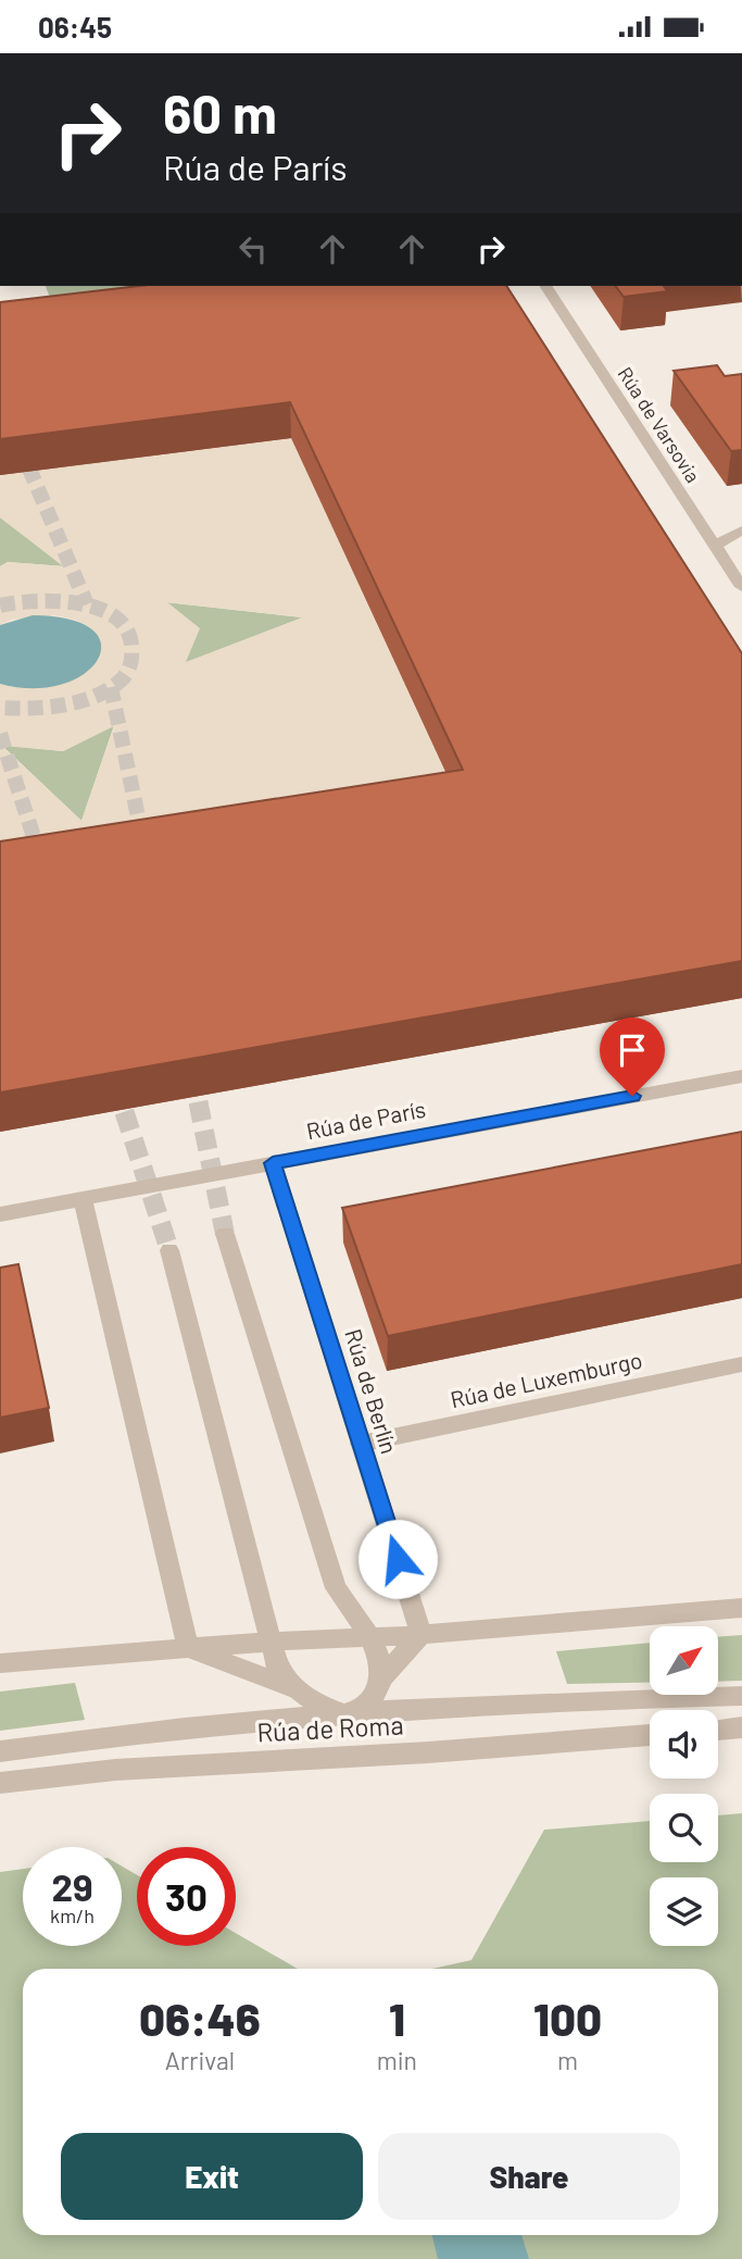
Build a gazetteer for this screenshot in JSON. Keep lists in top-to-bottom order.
{
  "streets": {
    "street": [
      "Rúa de Varsovia",
      "Rúa de París",
      "Rúa de Luxemburgo",
      "Rúa de Berlín",
      "Rúa de Roma"
    ]
  },
  "crossings": [
    ["Rúa de París", "Rúa de Berlín"],
    ["Rúa de Luxemburgo", "Rúa de Berlín"],
    ["Rúa de Berlín", "Rúa de Roma"]
  ],
  "north": "top right",
  "page": {
    "status": "06:45",
    "turn": ["60 m", "Rúa de París"],
    "speed": "29 km/h",
    "limit": "30",
    "eta": [
      "06:46",
      "Arrival",
      "1",
      "min",
      "100",
      "m"
    ],
    "buttons": ["Exit", "Share"]
  }
}
